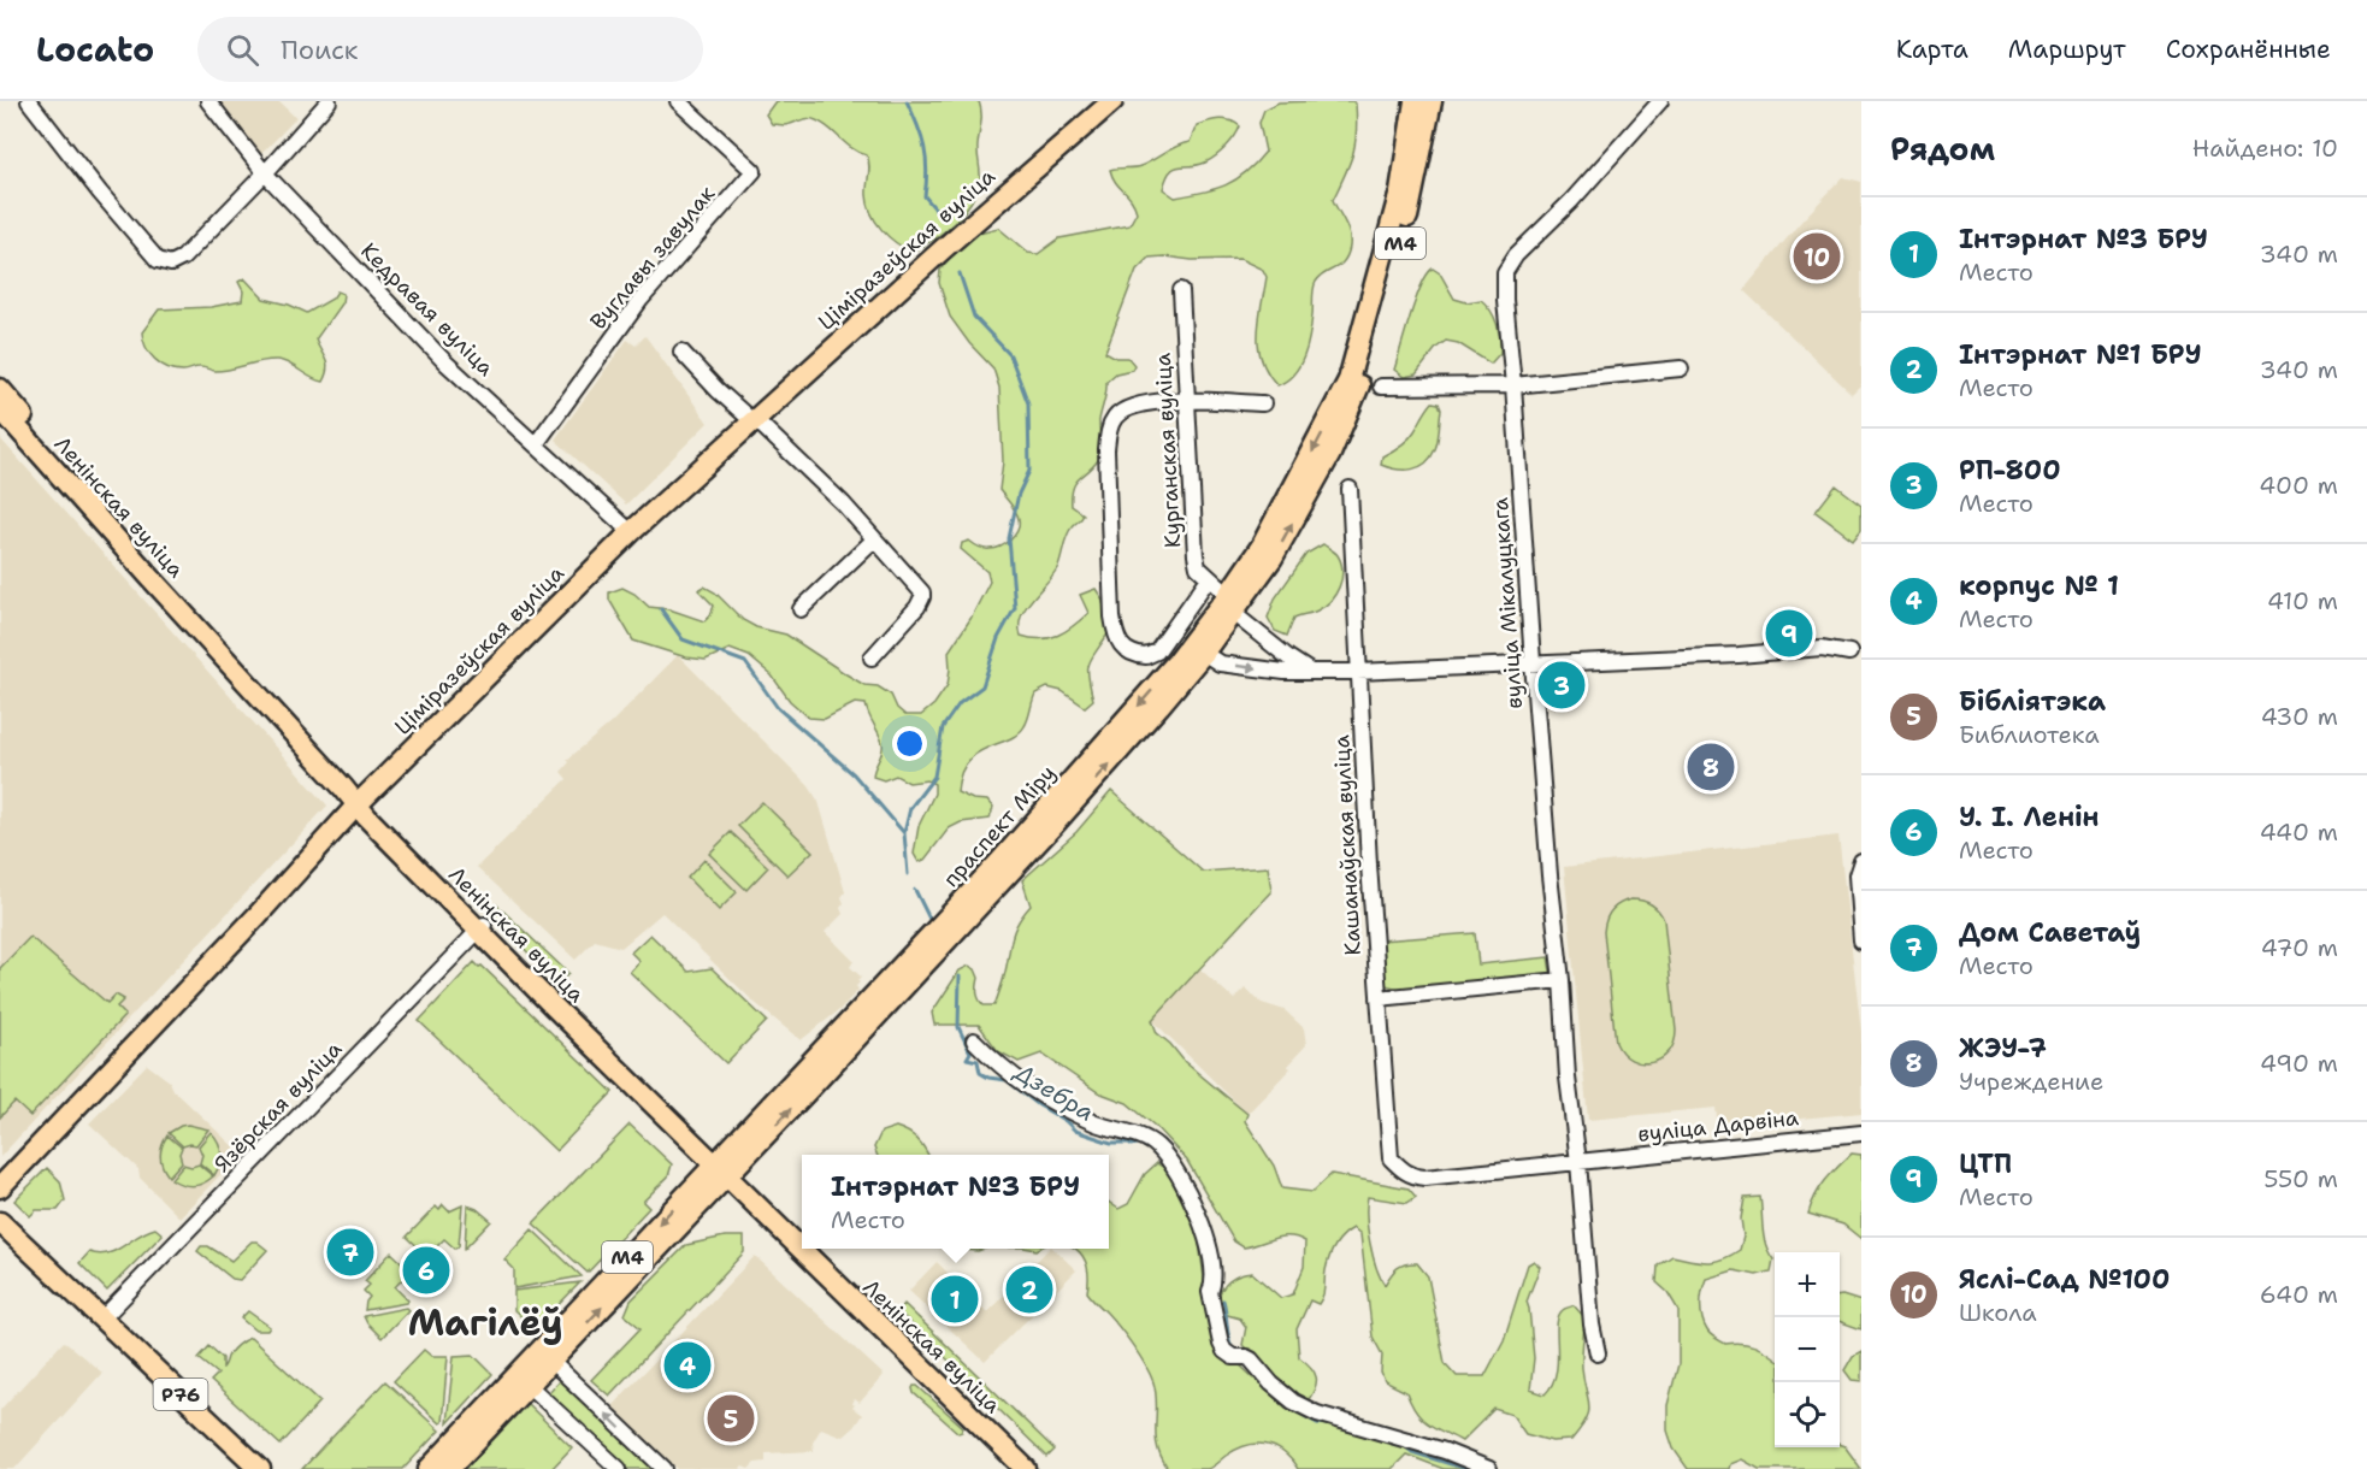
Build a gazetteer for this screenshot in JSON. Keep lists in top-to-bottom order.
{
  "streets": {
    "main road": [
      "М4",
      "Ціміразеўская вуліца",
      "Ленінская вуліца",
      "праспект Міру",
      "Р76"
    ],
    "street": [
      "Вуглавы завулак",
      "Кедравая вуліца",
      "Курганская вуліца",
      "вуліца Мікалуцкага",
      "Кашанаўская вуліца",
      "Язёрская вуліца",
      "вуліца Дарвіна"
    ]
  },
  "crossings": [
    ["Ціміразеўская вуліца", "Кедравая вуліца"],
    ["Ціміразеўская вуліца", "Ленінская вуліца"],
    ["Вуглавы завулак", "Кедравая вуліца"],
    ["Курганская вуліца", "праспект Міру"],
    ["Ленінская вуліца", "праспект Міру"],
    ["Ленінская вуліца", "Язёрская вуліца"],
    ["вуліца Мікалуцкага", "вуліца Дарвіна"],
    ["Кашанаўская вуліца", "вуліца Дарвіна"],
    ["Язёрская вуліца", "Р76"]
  ],
  "districts": ["Магілёў"],
  "water": ["Дзебра"],
  "page": {
    "header": "Locato",
    "search": "Поиск",
    "nav": ["Карта", "Маршрут", "Сохранённые"],
    "heading": ["Рядом", "Найдено: 10"],
    "list": [
      {
        "mark": "1",
        "name": "Інтэрнат №3 БРУ",
        "note": "Место",
        "value": "340 m"
      },
      {
        "mark": "2",
        "name": "Інтэрнат №1 БРУ",
        "note": "Место",
        "value": "340 m"
      },
      {
        "mark": "3",
        "name": "РП-800",
        "note": "Место",
        "value": "400 m"
      },
      {
        "mark": "4",
        "name": "корпус № 1",
        "note": "Место",
        "value": "410 m"
      },
      {
        "mark": "5",
        "name": "Бібліятэка",
        "note": "Библиотека",
        "value": "430 m"
      },
      {
        "mark": "6",
        "name": "У. І. Ленін",
        "note": "Место",
        "value": "440 m"
      },
      {
        "mark": "7",
        "name": "Дом Саветаў",
        "note": "Место",
        "value": "470 m"
      },
      {
        "mark": "8",
        "name": "ЖЭУ-7",
        "note": "Учреждение",
        "value": "490 m"
      },
      {
        "mark": "9",
        "name": "ЦТП",
        "note": "Место",
        "value": "550 m"
      },
      {
        "mark": "10",
        "name": "Яслі-Сад №100",
        "note": "Школа",
        "value": "640 m"
      }
    ],
    "pins": [
      "10",
      "9",
      "3",
      "8",
      "7",
      "6",
      "2",
      "1",
      "4",
      "5"
    ],
    "popup": ["Інтэрнат №3 БРУ", "Место"],
    "map_buttons": ["+", "−"]
  }
}
